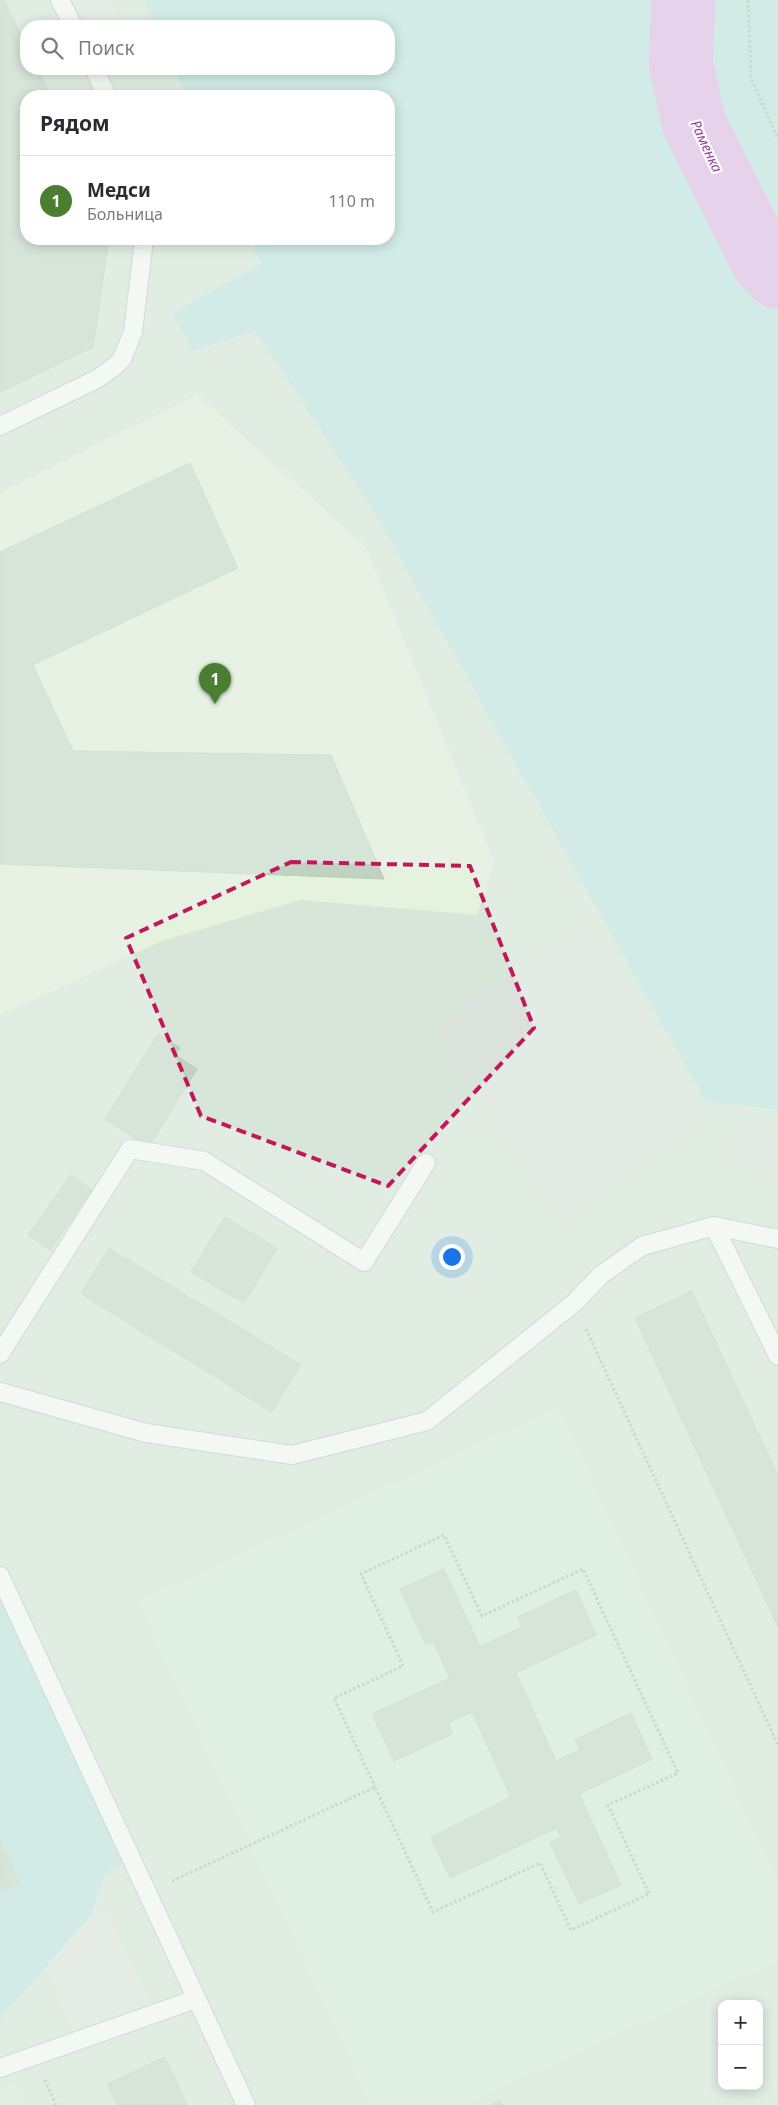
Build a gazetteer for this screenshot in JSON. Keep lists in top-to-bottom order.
{
  "water": ["Раменка"],
  "page": {
    "search": "Поиск",
    "heading": "Рядом",
    "list": [
      {
        "mark": "1",
        "name": "Медси",
        "note": "Больница",
        "value": "110 m"
      }
    ],
    "pins": "1",
    "map_buttons": ["+", "−"]
  }
}
